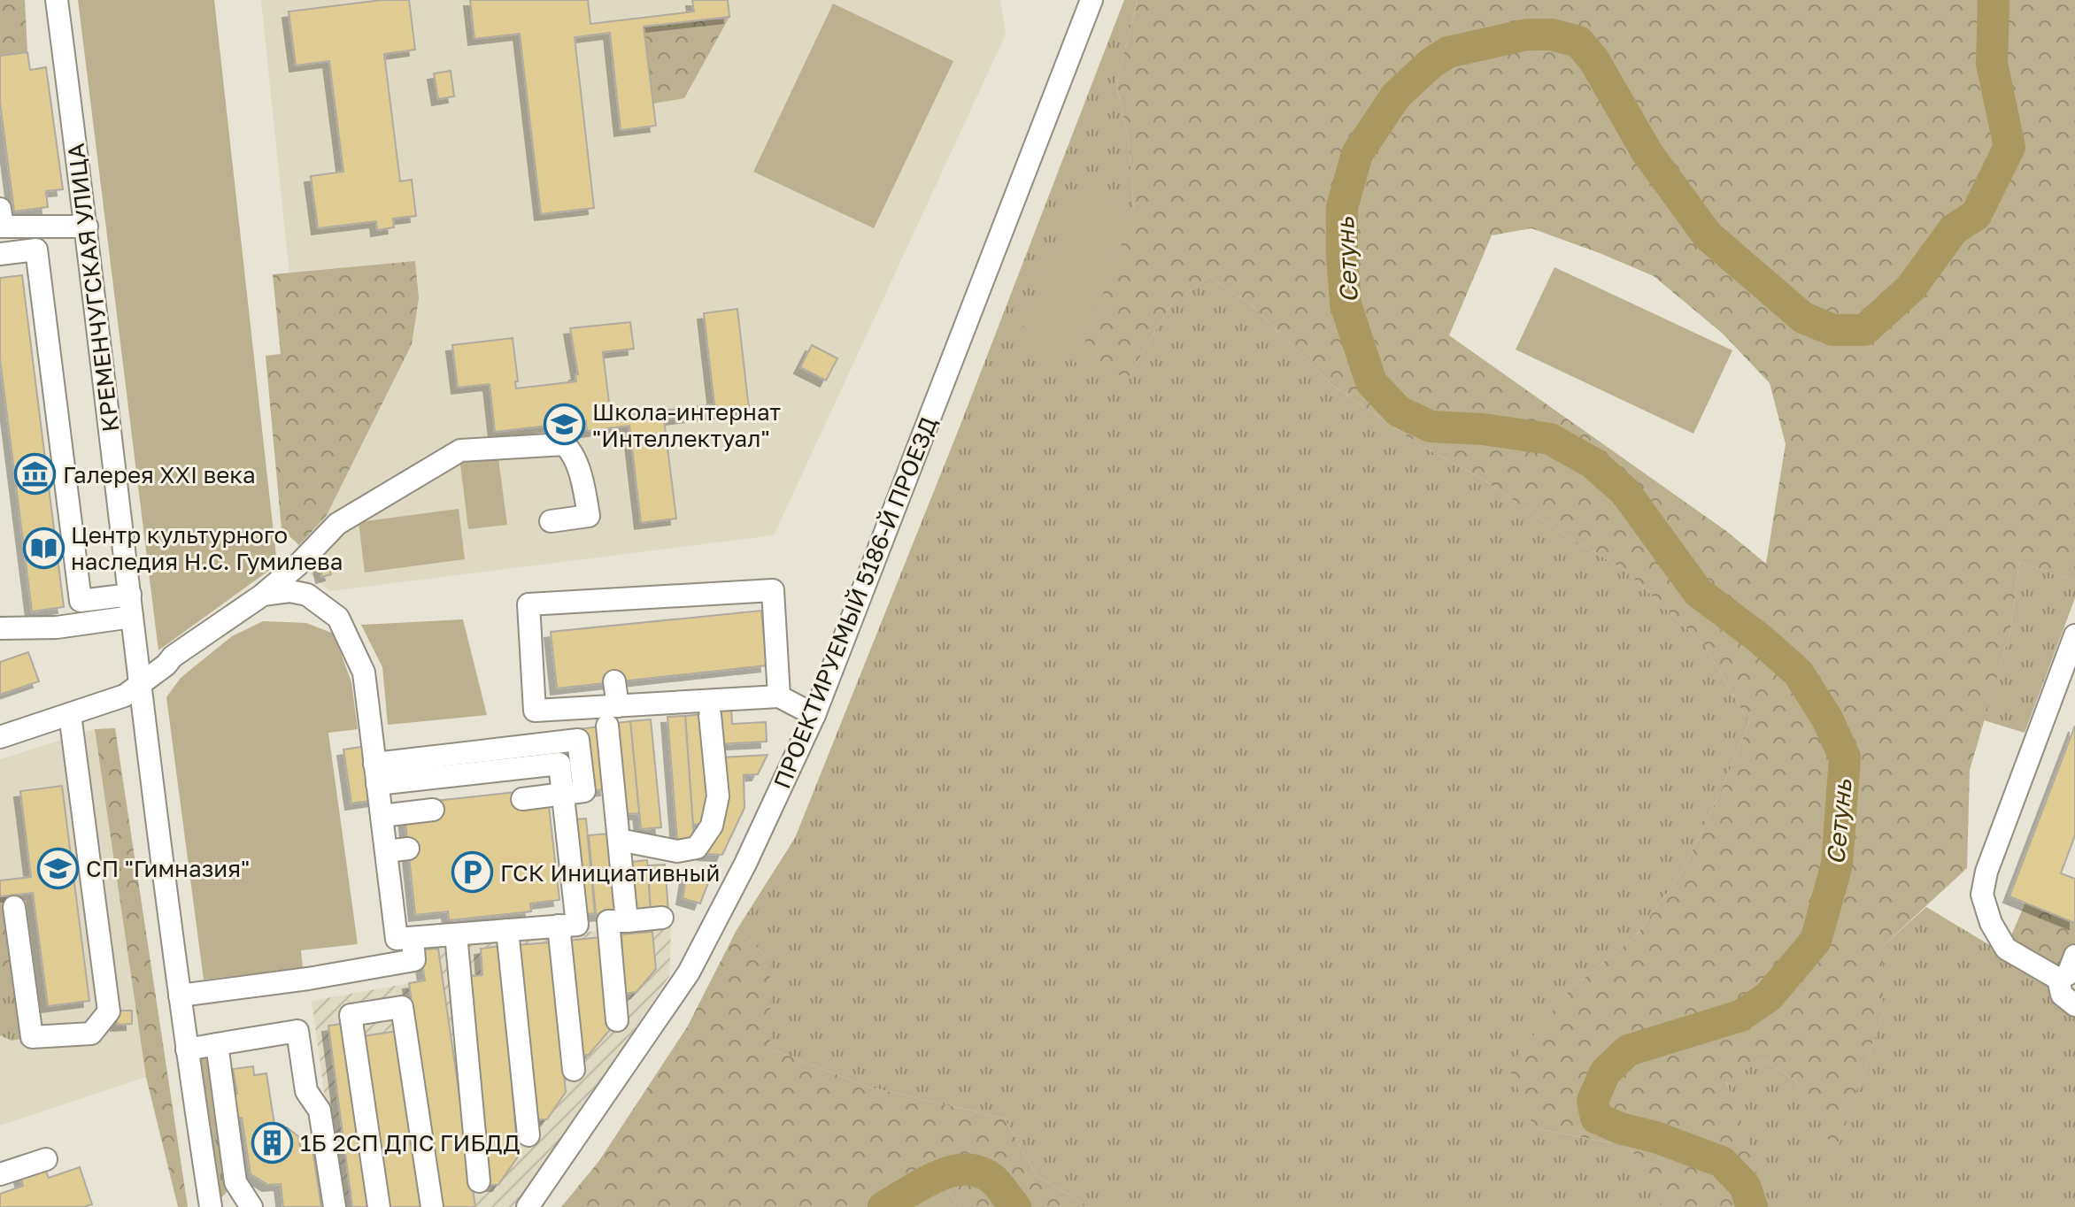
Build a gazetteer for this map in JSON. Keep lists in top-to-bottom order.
{
  "streets": {
    "street": ["КРЕМЕНЧУГСКАЯ УЛИЦА", "ПРОЕКТИРУЕМЫЙ 5186-Й ПРОЕЗД"]
  },
  "water": ["Сетунь"],
  "places": {
    "school or university": ["Школа-интернат \"Интеллектуал\"", "СП \"Гимназия\""],
    "museum": ["Галерея XXI века"],
    "library": ["Центр культурного наследия Н.С. Гумилева"],
    "parking": ["ГСК Инициативный"],
    "building": ["1Б 2СП ДПС ГИБДД"]
  }
}
